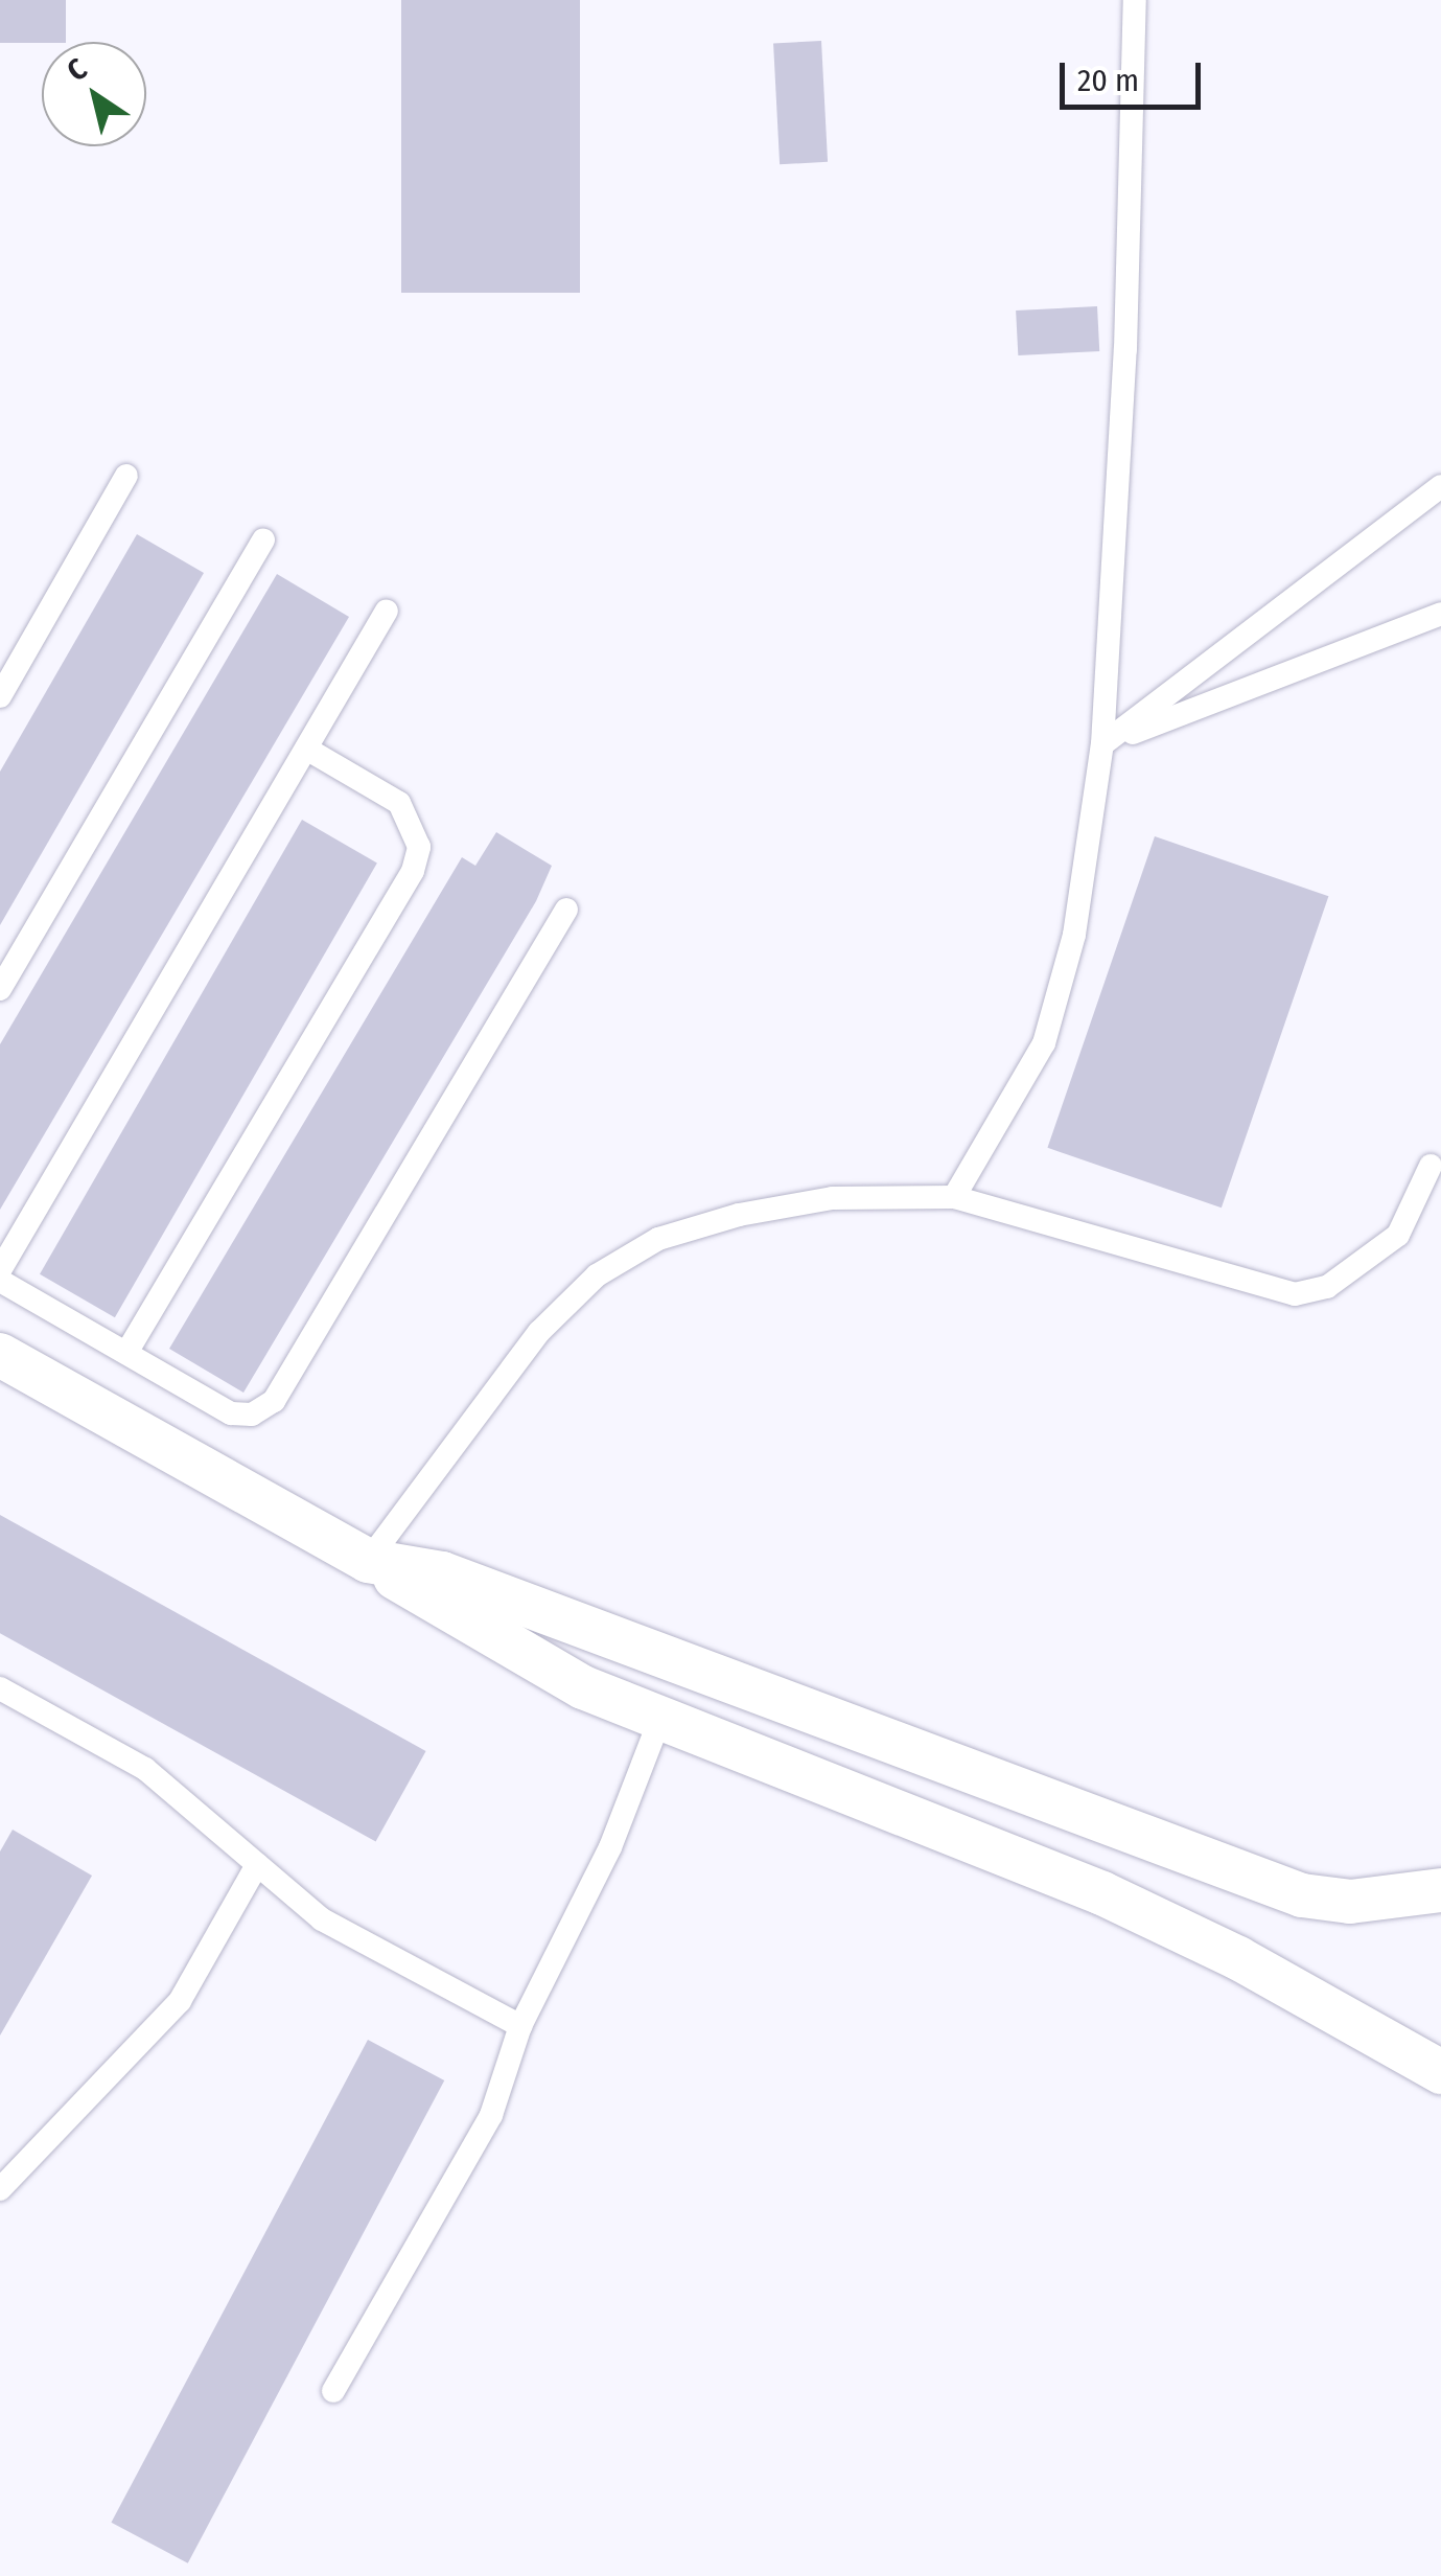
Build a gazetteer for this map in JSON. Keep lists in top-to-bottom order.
{
  "scale_bar": "20 m",
  "north": "top left"
}
